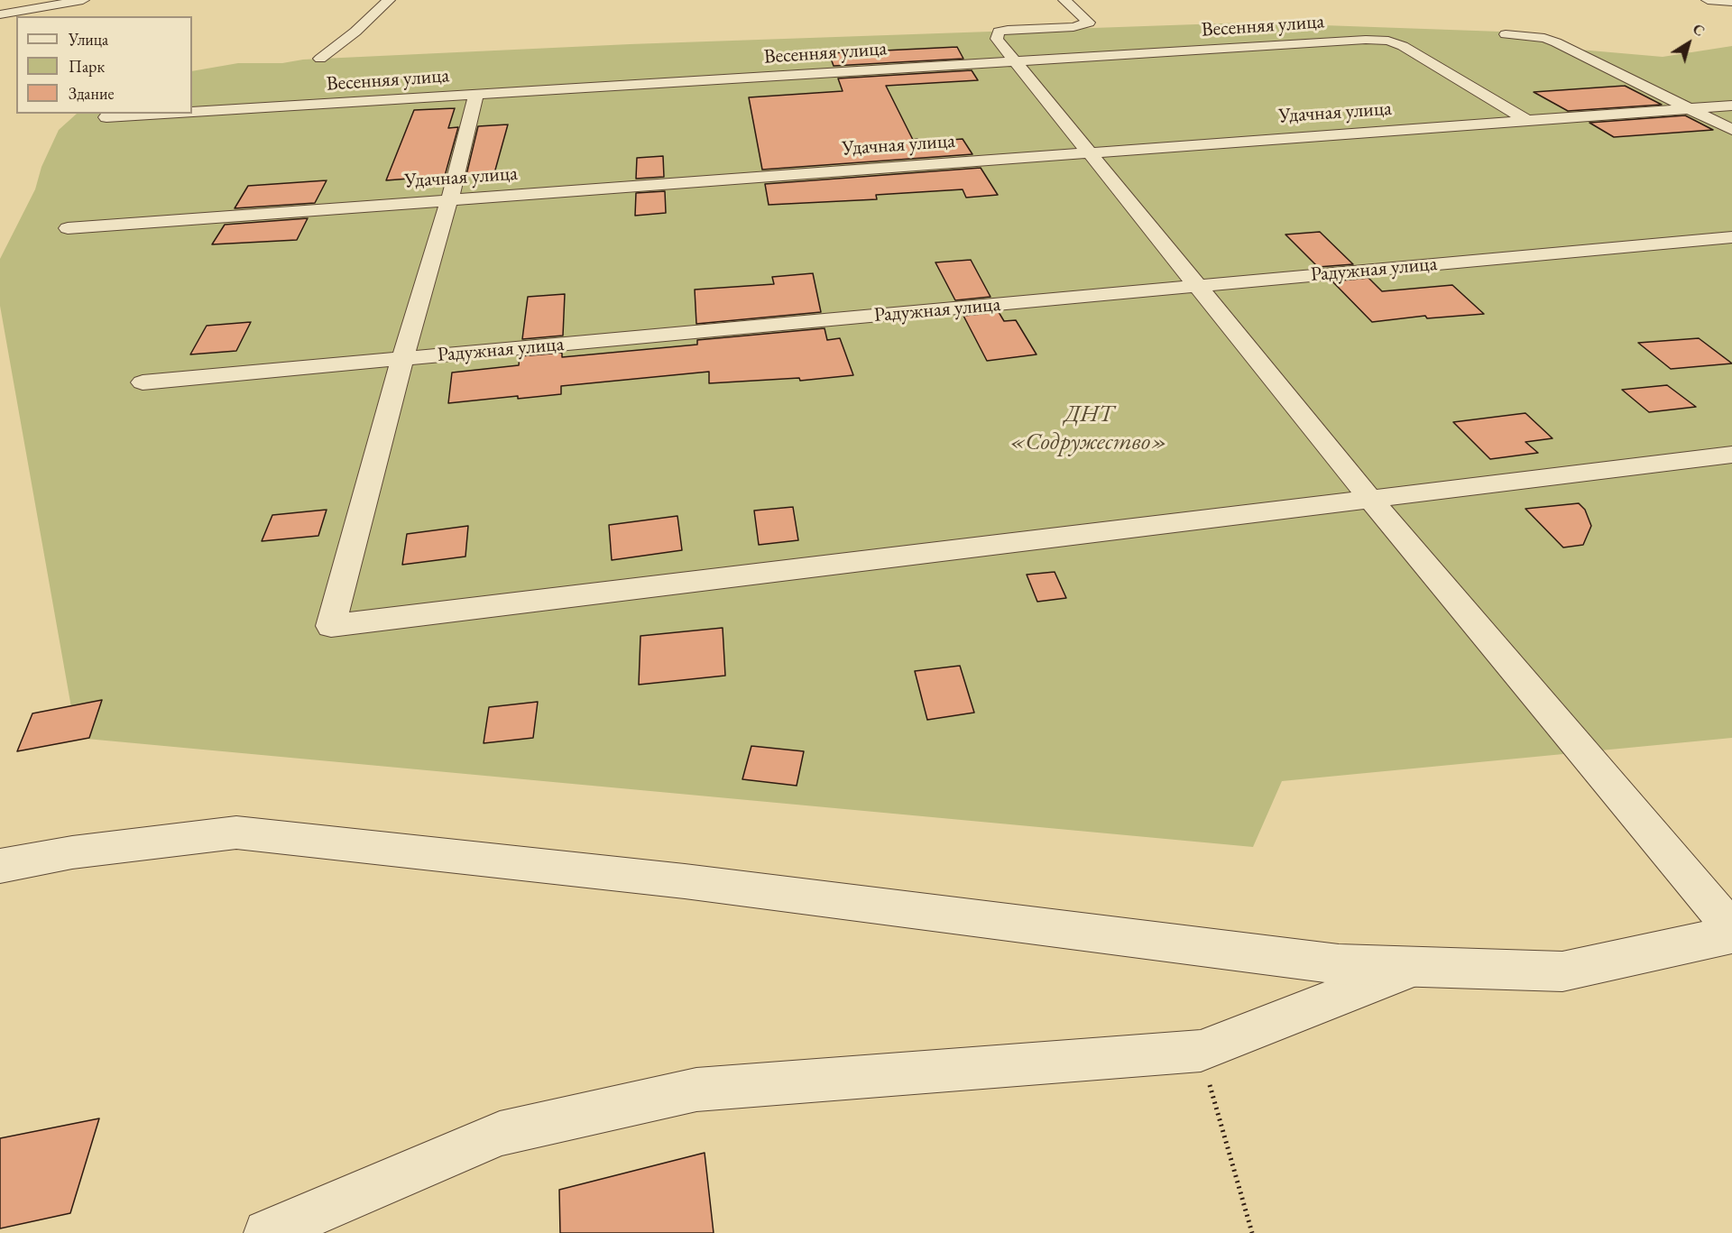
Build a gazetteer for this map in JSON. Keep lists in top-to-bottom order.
{
  "streets": {
    "street": ["Весенняя улица", "Удачная улица", "Радужная улица"]
  },
  "crossings": [
    ["Весенняя улица", "Удачная улица"]
  ],
  "parks": ["ДНТ «Содружество»"],
  "legend": ["Улица", "Парк", "Здание"],
  "north": "top right"
}
